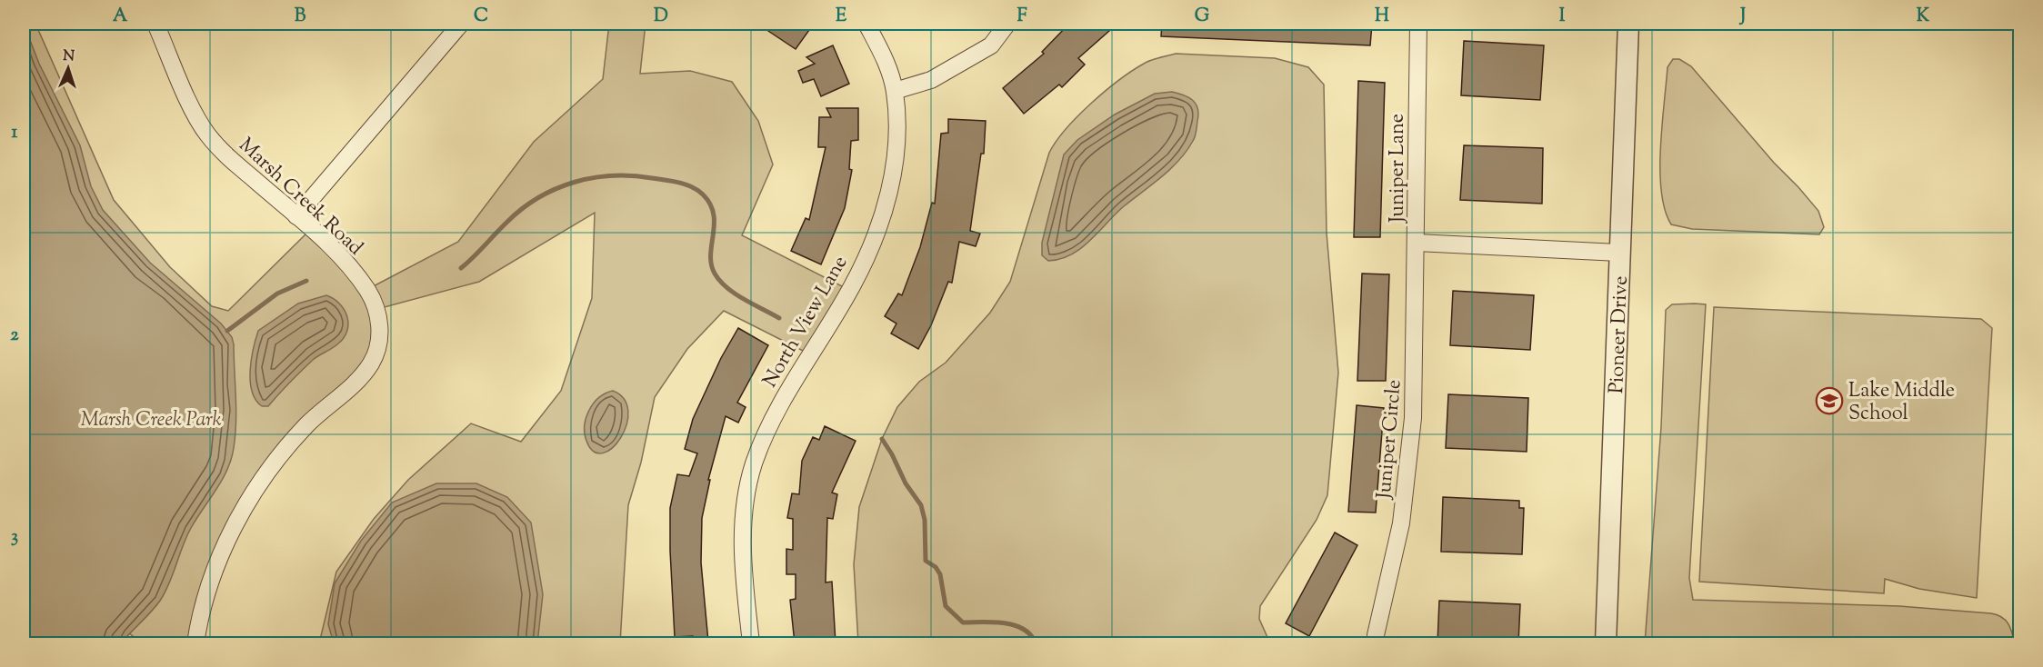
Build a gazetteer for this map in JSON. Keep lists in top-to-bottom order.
{
  "streets": {
    "street": [
      "Juniper Lane",
      "Marsh Creek Road",
      "North View Lane",
      "Pioneer Drive",
      "Juniper Circle"
    ]
  },
  "crossings": [
    ["Juniper Lane", "Pioneer Drive"],
    ["Juniper Lane", "Juniper Circle"]
  ],
  "parks": ["Marsh Creek Park"],
  "places": {
    "school or university": ["Lake Middle School"]
  },
  "north": "top",
  "grid": {
    "columns": [
      "A",
      "B",
      "C",
      "D",
      "E",
      "F",
      "G",
      "H",
      "I",
      "J",
      "K"
    ],
    "rows": ["1", "2", "3"]
  }
}
